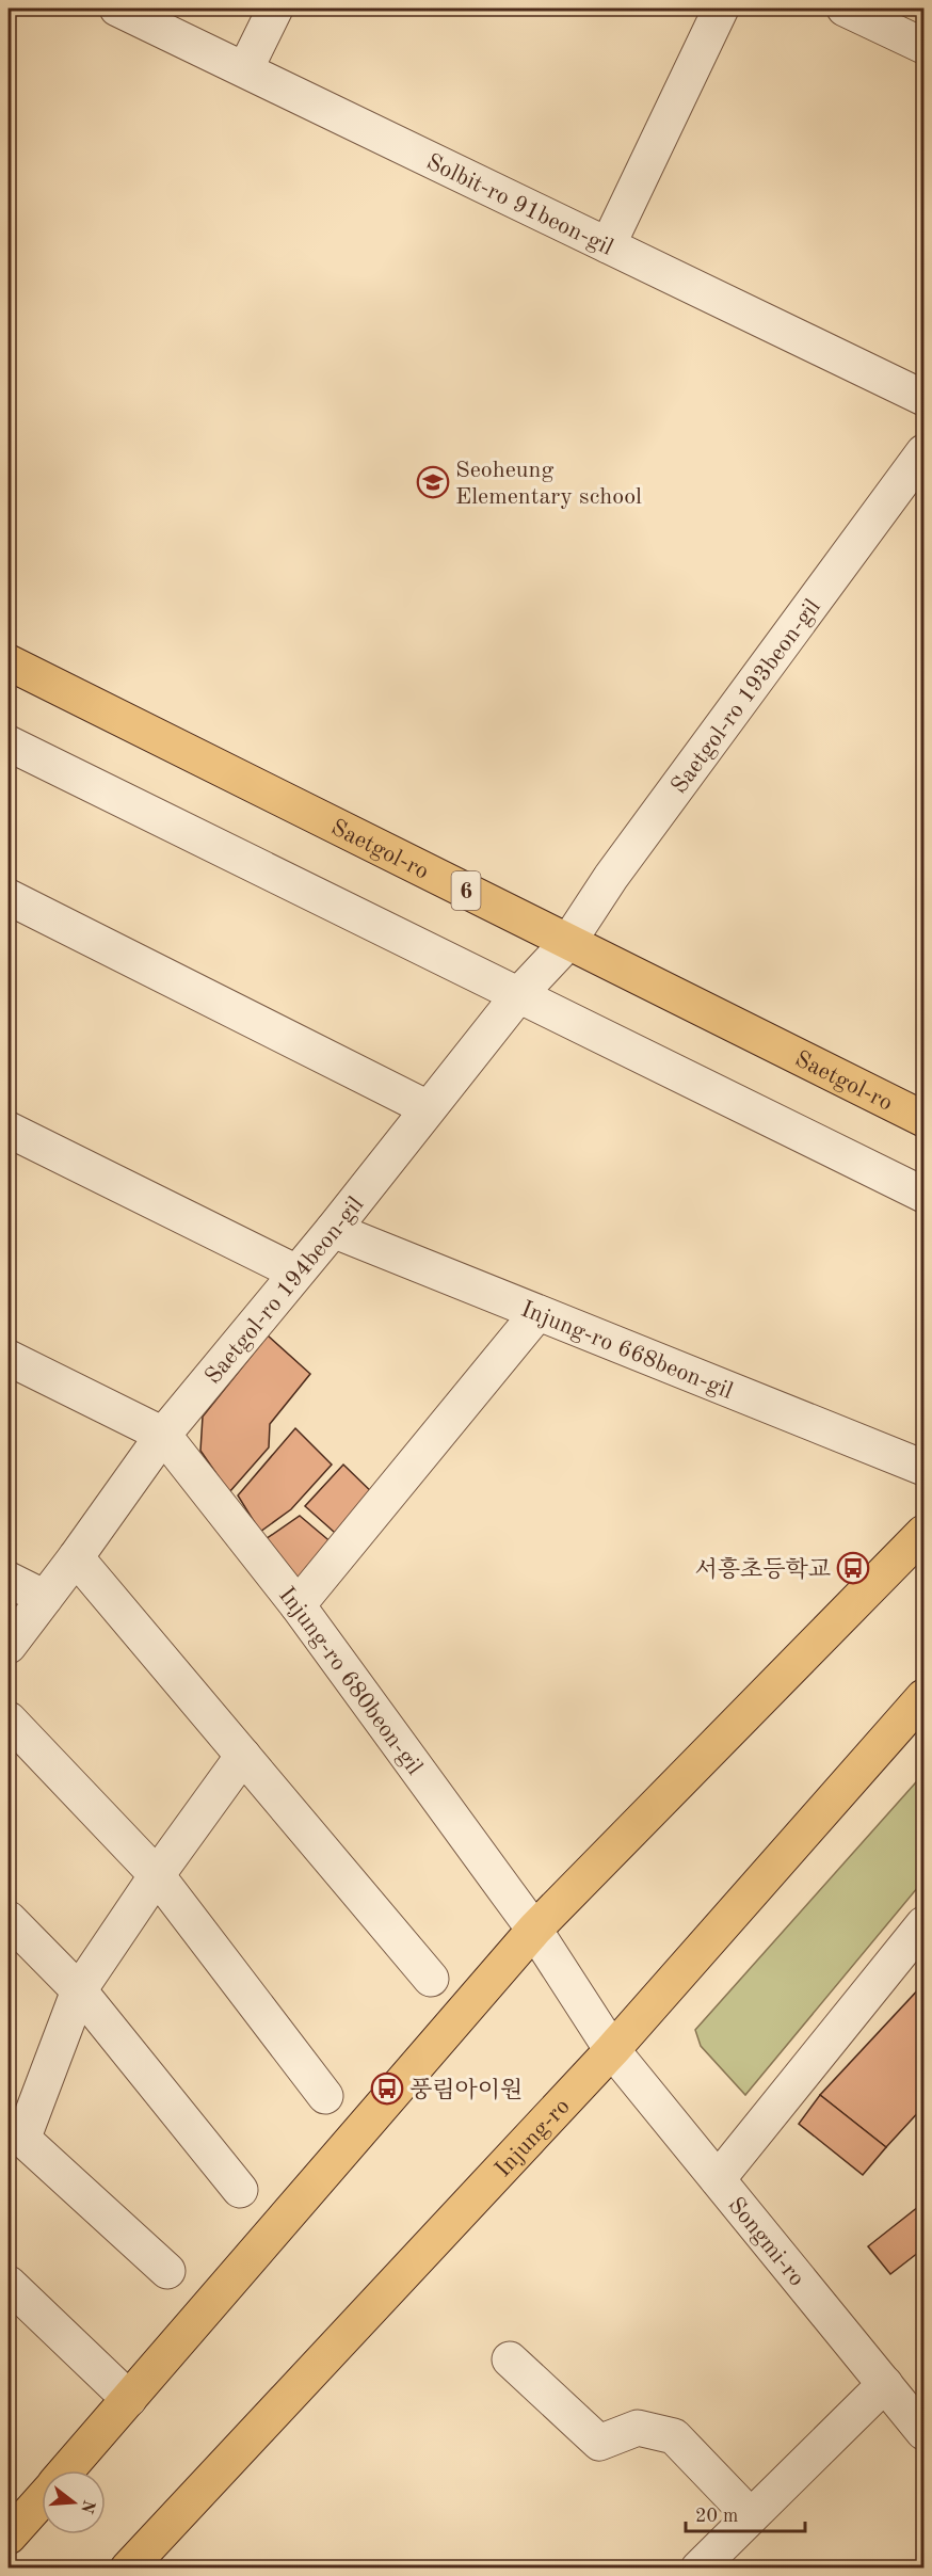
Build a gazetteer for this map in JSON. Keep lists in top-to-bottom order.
{
  "streets": {
    "main road": ["Saetgol-ro", "6", "Injung-ro"],
    "street": [
      "Solbit-ro 91beon-gil",
      "Saetgol-ro 193beon-gil",
      "Saetgol-ro 194beon-gil",
      "Injung-ro 668beon-gil",
      "Injung-ro 680beon-gil",
      "Songmi-ro"
    ]
  },
  "crossings": [
    ["Saetgol-ro 193beon-gil", "Saetgol-ro"],
    ["Saetgol-ro 193beon-gil", "Saetgol-ro 194beon-gil"],
    ["Saetgol-ro", "Saetgol-ro 194beon-gil"],
    ["Saetgol-ro 194beon-gil", "Injung-ro 668beon-gil"],
    ["Saetgol-ro 194beon-gil", "Injung-ro 680beon-gil"],
    ["Injung-ro 680beon-gil", "Injung-ro"],
    ["Injung-ro 680beon-gil", "Songmi-ro"],
    ["Injung-ro", "Songmi-ro"]
  ],
  "places": {
    "school or university": ["Seoheung Elementary school"],
    "bus stop": ["서흥초등학교", "풍림아이원"]
  },
  "scale_bar": "20 m",
  "north": "right"
}
